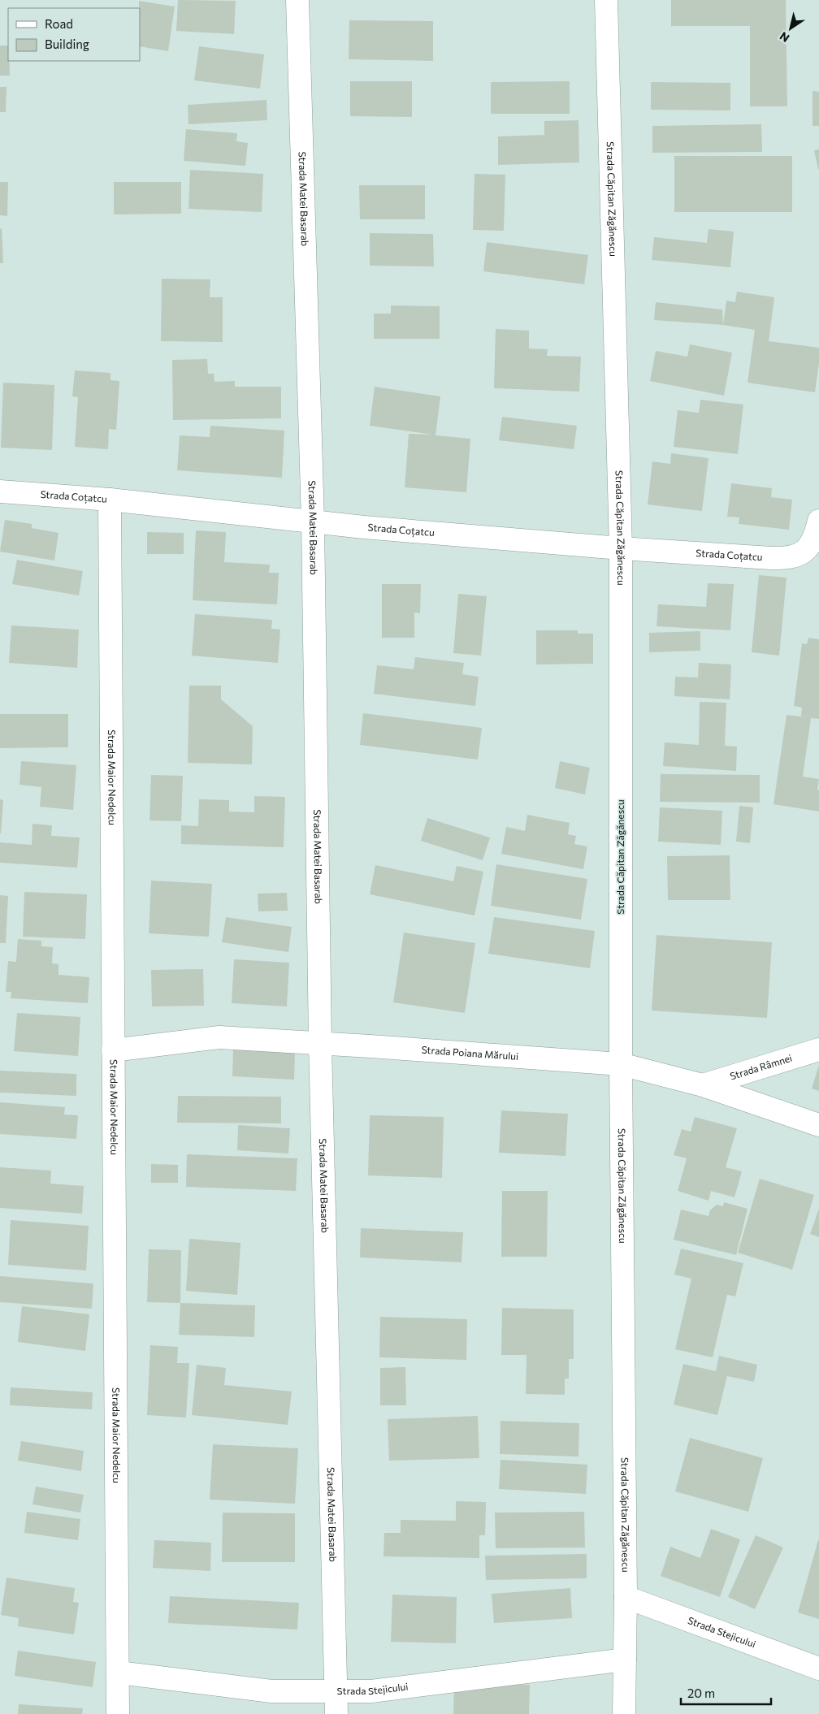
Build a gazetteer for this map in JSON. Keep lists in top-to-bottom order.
{
  "streets": {
    "street": [
      "Strada Matei Basarab",
      "Strada Căpitan Zăgănescu",
      "Strada Coțatcu",
      "Strada Maior Nedelcu",
      "Strada Poiana Mărului",
      "Strada Râmnei",
      "Strada Stejicului"
    ]
  },
  "crossings": [
    ["Strada Matei Basarab", "Strada Coțatcu"],
    ["Strada Matei Basarab", "Strada Poiana Mărului"],
    ["Strada Matei Basarab", "Strada Stejicului"],
    ["Strada Căpitan Zăgănescu", "Strada Coțatcu"],
    ["Strada Căpitan Zăgănescu", "Strada Poiana Mărului"],
    ["Strada Căpitan Zăgănescu", "Strada Stejicului"],
    ["Strada Coțatcu", "Strada Maior Nedelcu"],
    ["Strada Maior Nedelcu", "Strada Poiana Mărului"],
    ["Strada Maior Nedelcu", "Strada Stejicului"],
    ["Strada Poiana Mărului", "Strada Râmnei"]
  ],
  "legend": ["Road", "Building"],
  "scale_bar": "20 m",
  "north": "bottom left"
}
